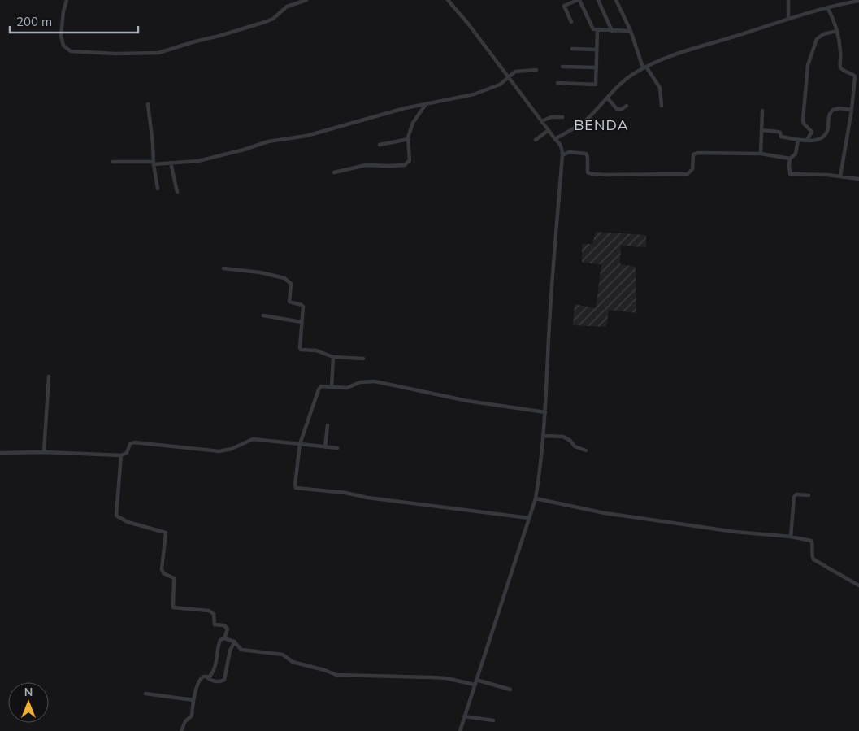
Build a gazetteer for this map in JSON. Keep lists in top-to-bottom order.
{
  "districts": ["BENDA"],
  "scale_bar": "200 m",
  "north": "top"
}
